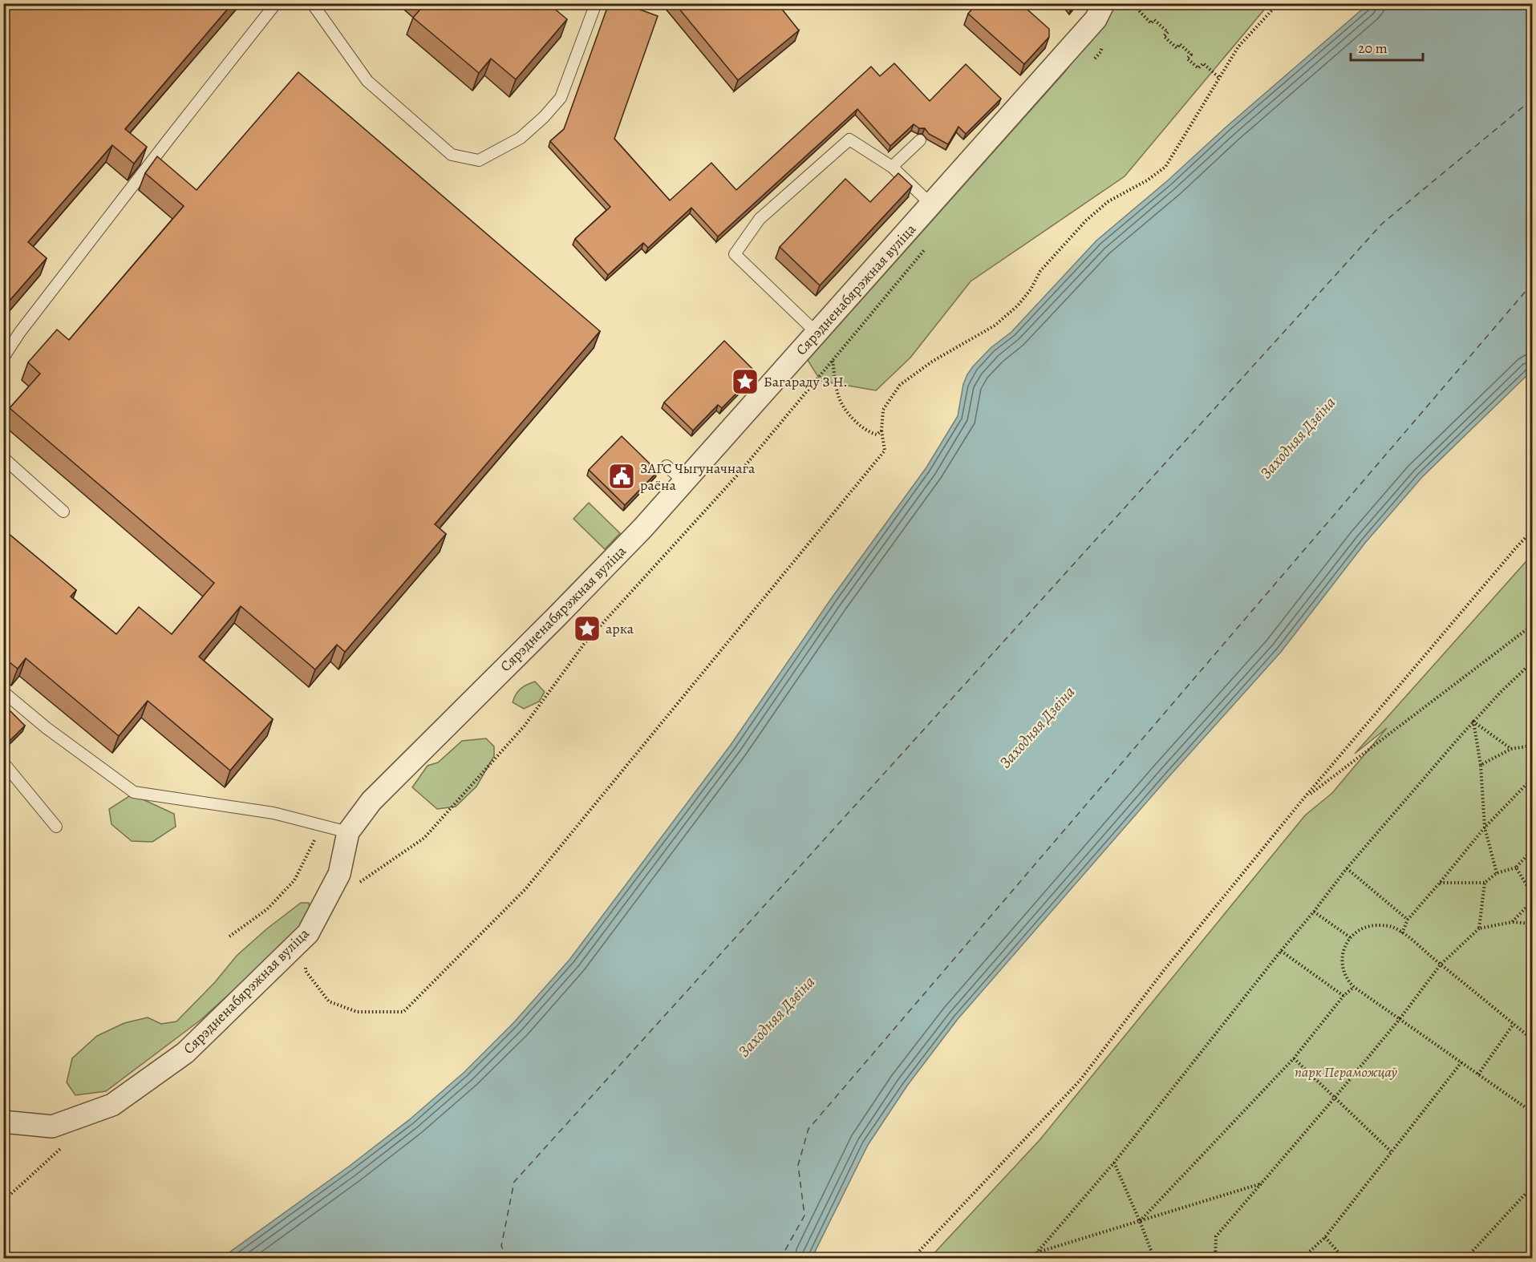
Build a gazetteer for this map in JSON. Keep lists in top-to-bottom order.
{
  "streets": {
    "street": ["Сярэдненабярэжная вуліца"]
  },
  "water": ["Заходняя Дзвіна"],
  "parks": ["парк Пераможцаў"],
  "places": {
    "place": ["Багараду З Н.", "арка"],
    "public building": ["ЗАГС Чыгуначнага раёна"]
  },
  "scale_bar": "20 m"
}
